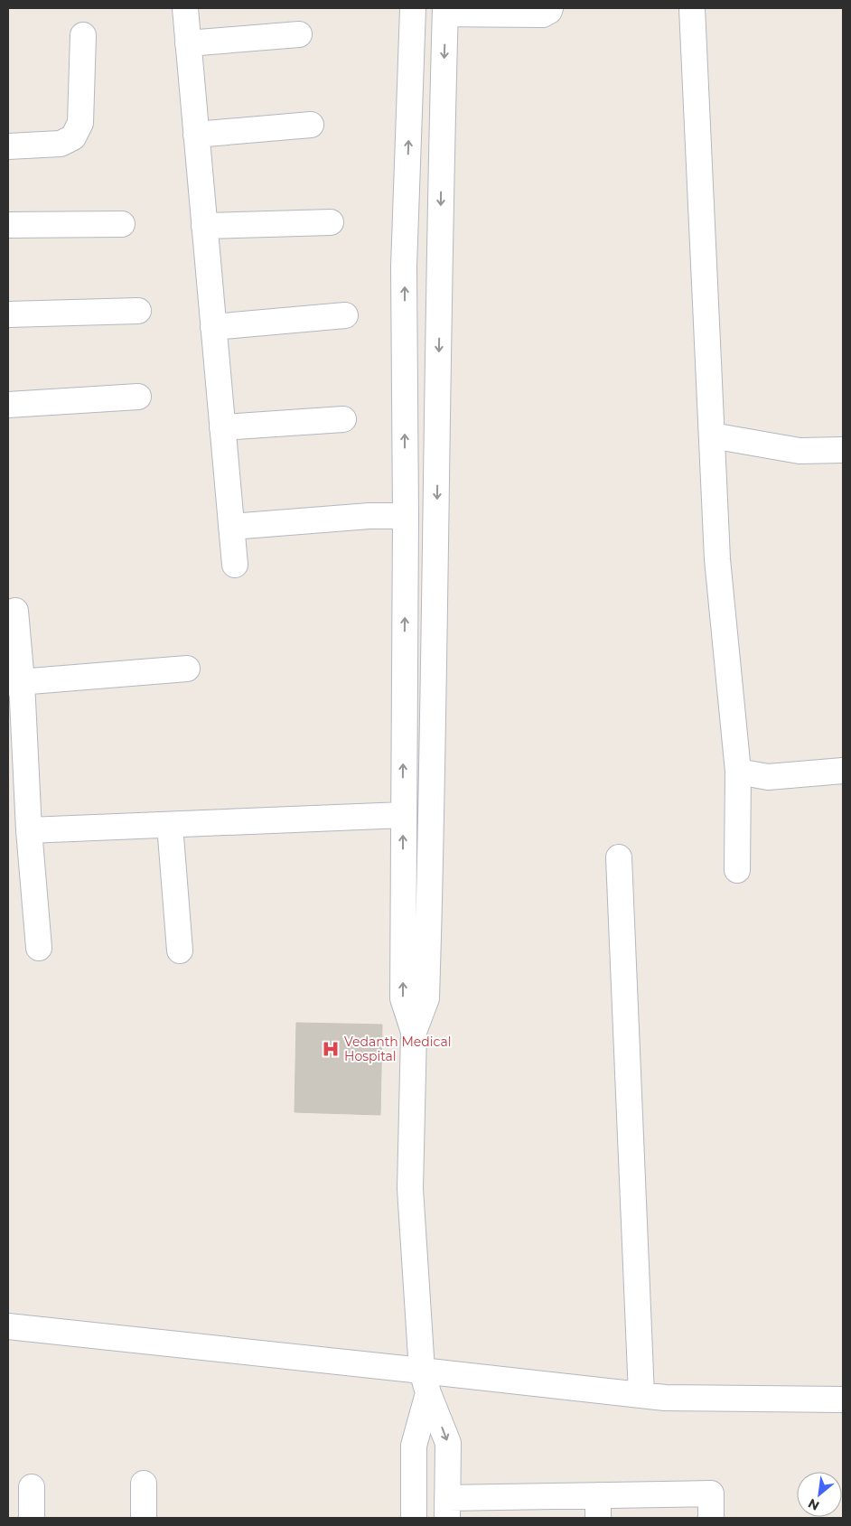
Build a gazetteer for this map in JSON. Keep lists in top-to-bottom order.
{
  "places": {
    "hospital": ["Vedanth Medical Hospital"]
  },
  "north": "bottom left"
}
